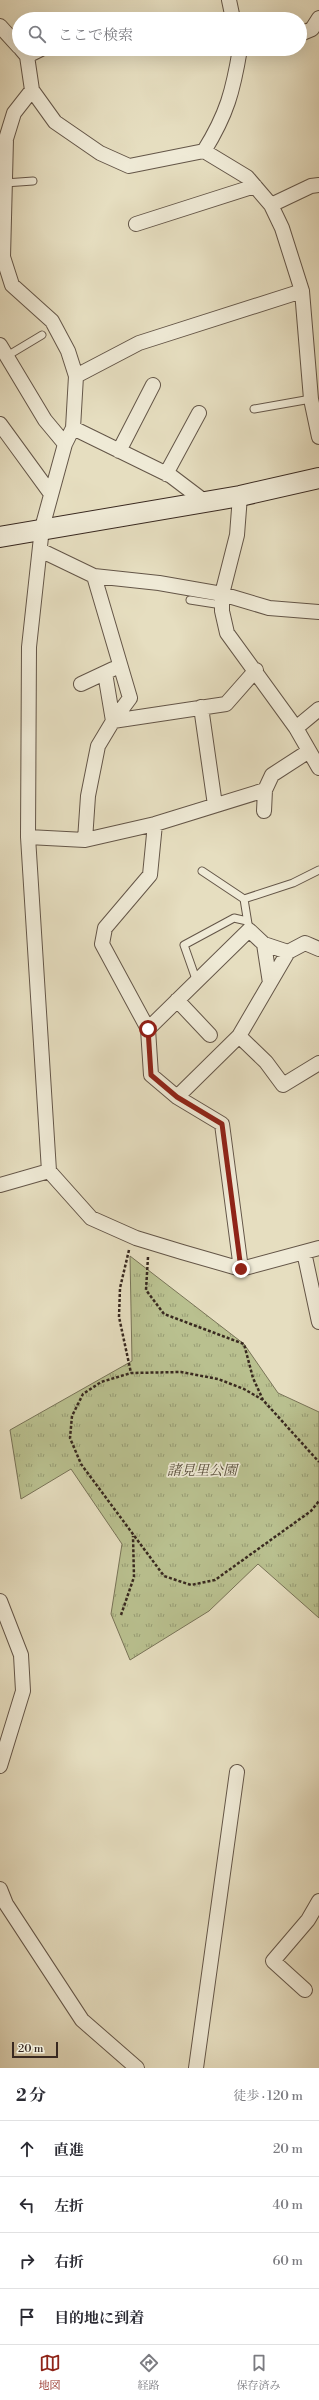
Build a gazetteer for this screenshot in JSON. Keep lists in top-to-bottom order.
{
  "parks": ["諸見里公園"],
  "scale_bar": "20 m",
  "page": {
    "search": "ここで検索",
    "scale": "20 m",
    "heading": ["2 分", "徒歩 · 120 m"],
    "list": [
      ["直進", "20 m"],
      ["左折", "40 m"],
      ["右折", "60 m"],
      "目的地に到着"
    ],
    "nav": ["地図", "経路", "保存済み"]
  }
}
